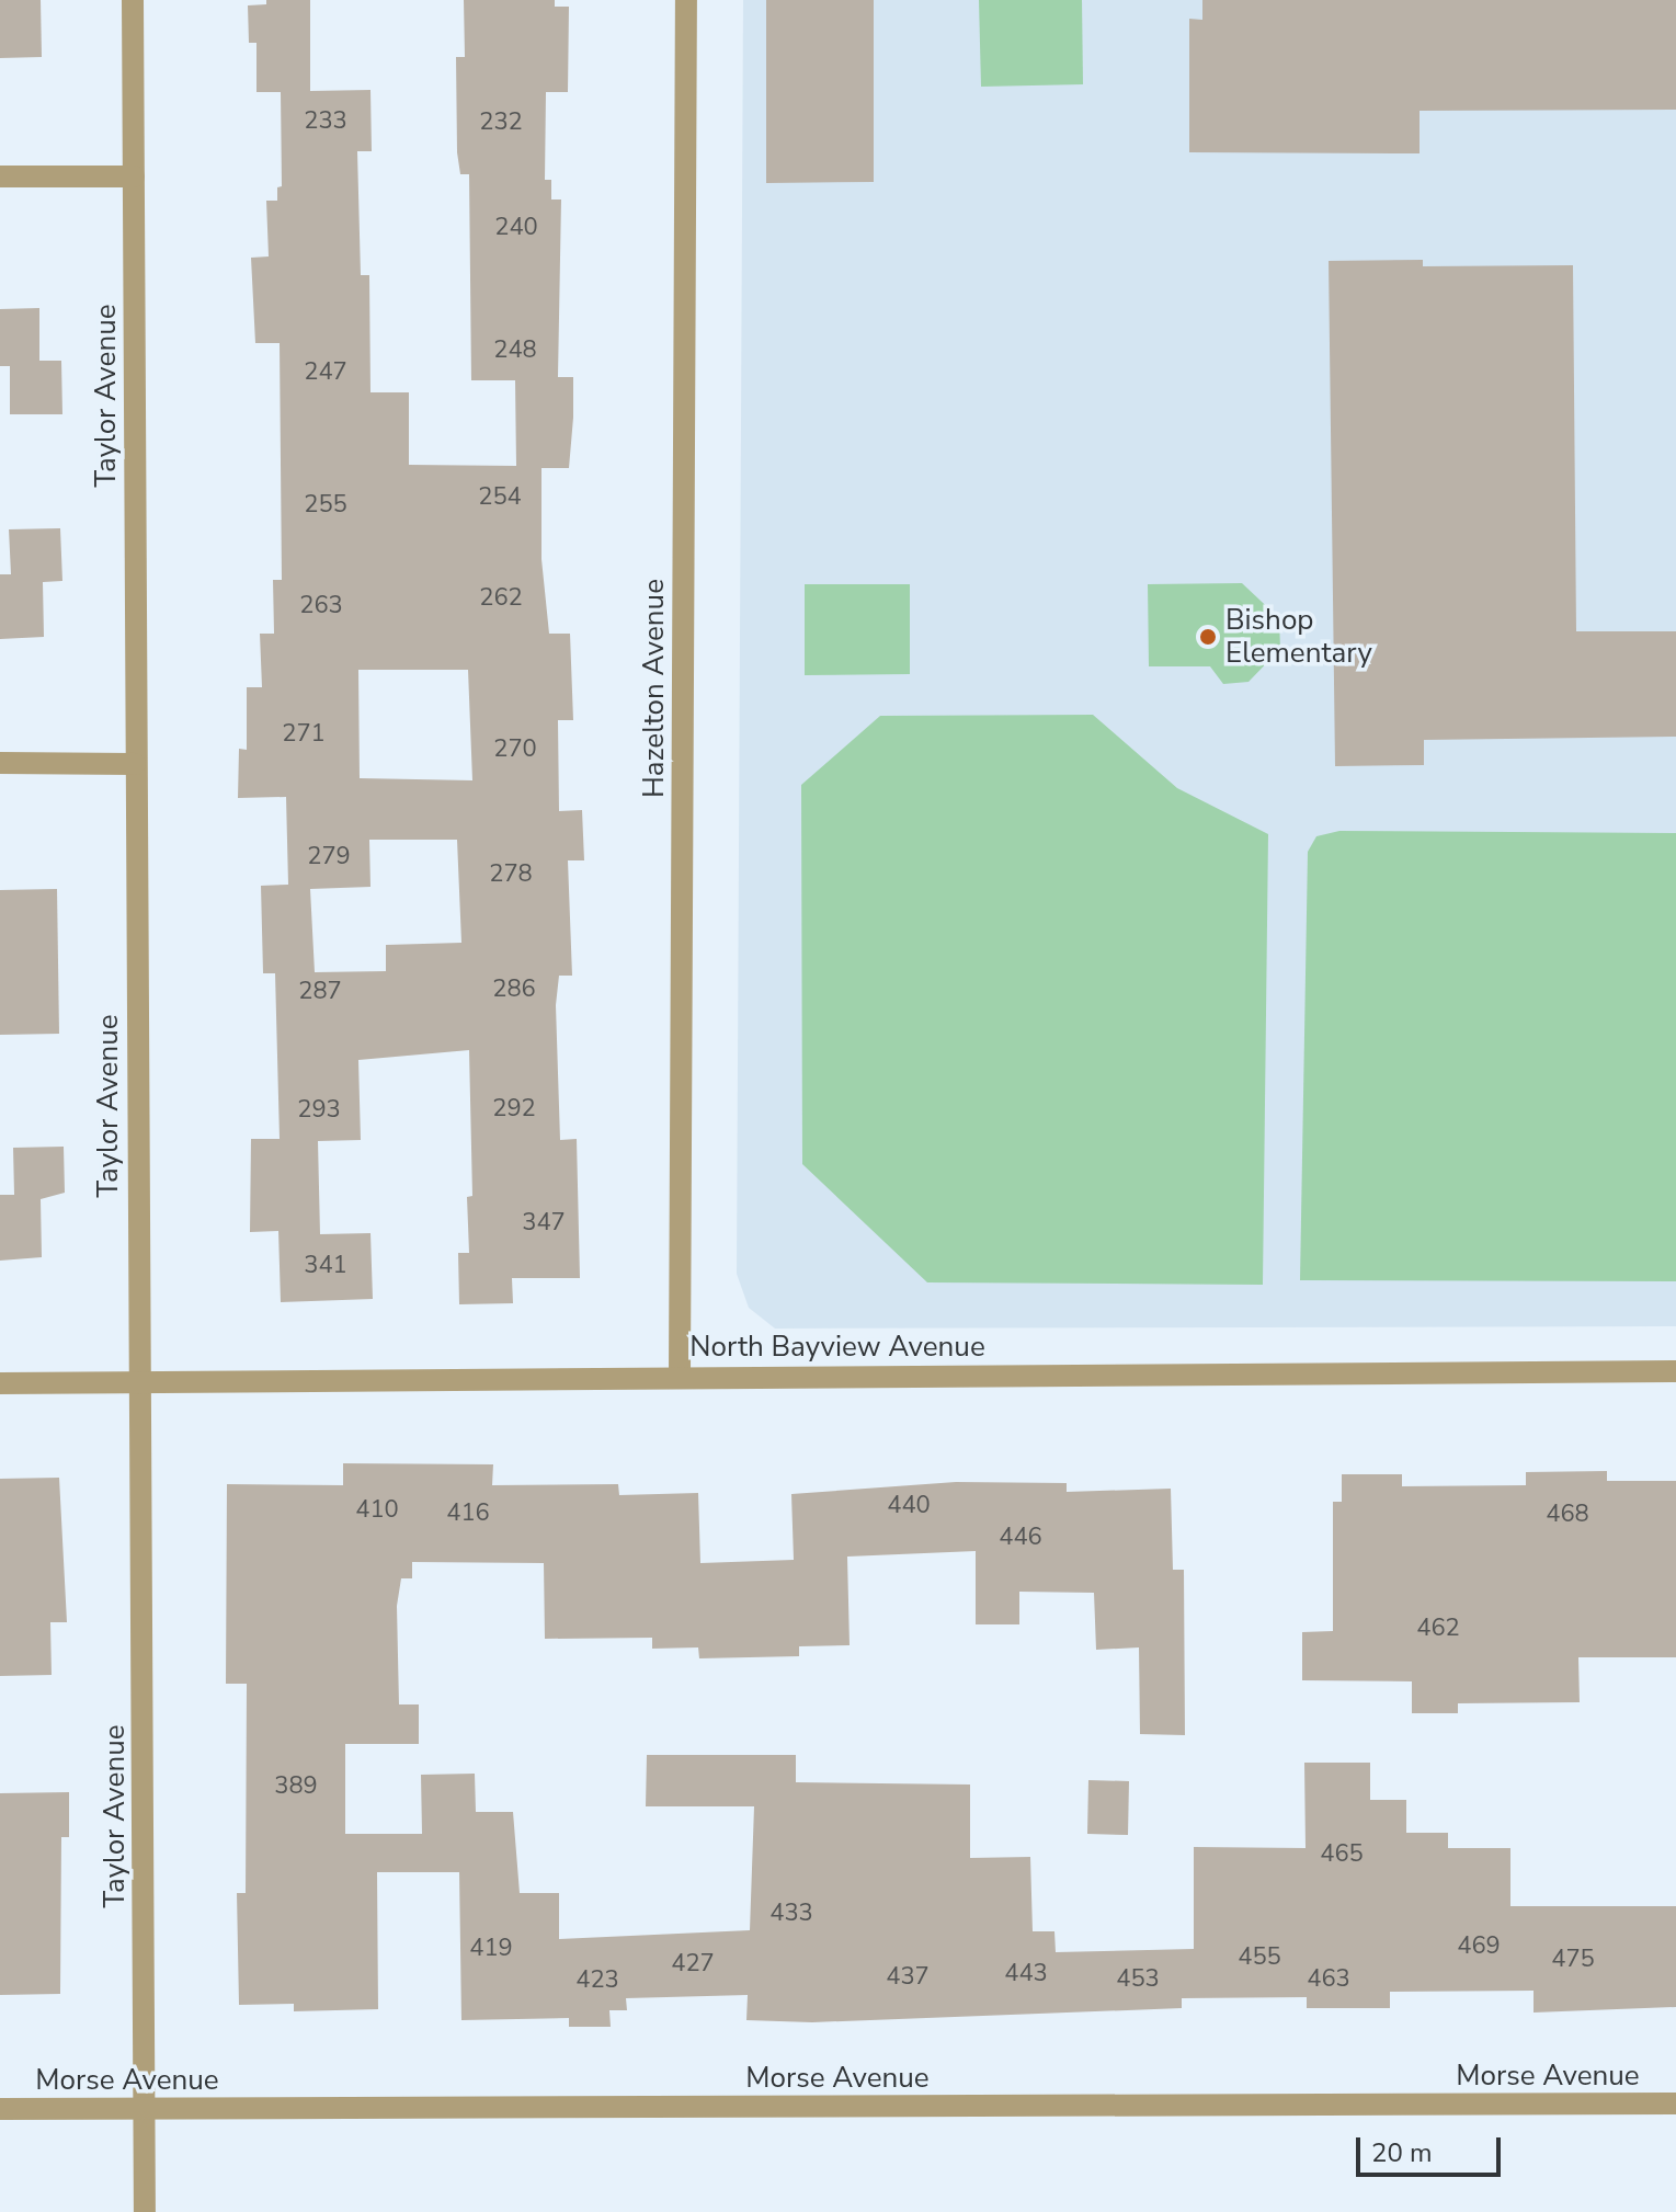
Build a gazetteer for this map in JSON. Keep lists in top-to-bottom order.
{
  "streets": {
    "street": [
      "Taylor Avenue",
      "Hazelton Avenue",
      "North Bayview Avenue",
      "Morse Avenue"
    ]
  },
  "crossings": [
    ["Taylor Avenue", "North Bayview Avenue"],
    ["Taylor Avenue", "Morse Avenue"],
    ["Hazelton Avenue", "North Bayview Avenue"]
  ],
  "places": ["Bishop Elementary"],
  "house_numbers": [
    "233",
    "232",
    "240",
    "248",
    "247",
    "254",
    "255",
    "262",
    "263",
    "271",
    "270",
    "279",
    "278",
    "286",
    "287",
    "292",
    "293",
    "347",
    "341",
    "440",
    "410",
    "416",
    "468",
    "446",
    "462",
    "389",
    "465",
    "433",
    "469",
    "419",
    "455",
    "475",
    "427",
    "443",
    "437",
    "453",
    "463",
    "423"
  ],
  "scale_bar": "20 m"
}
